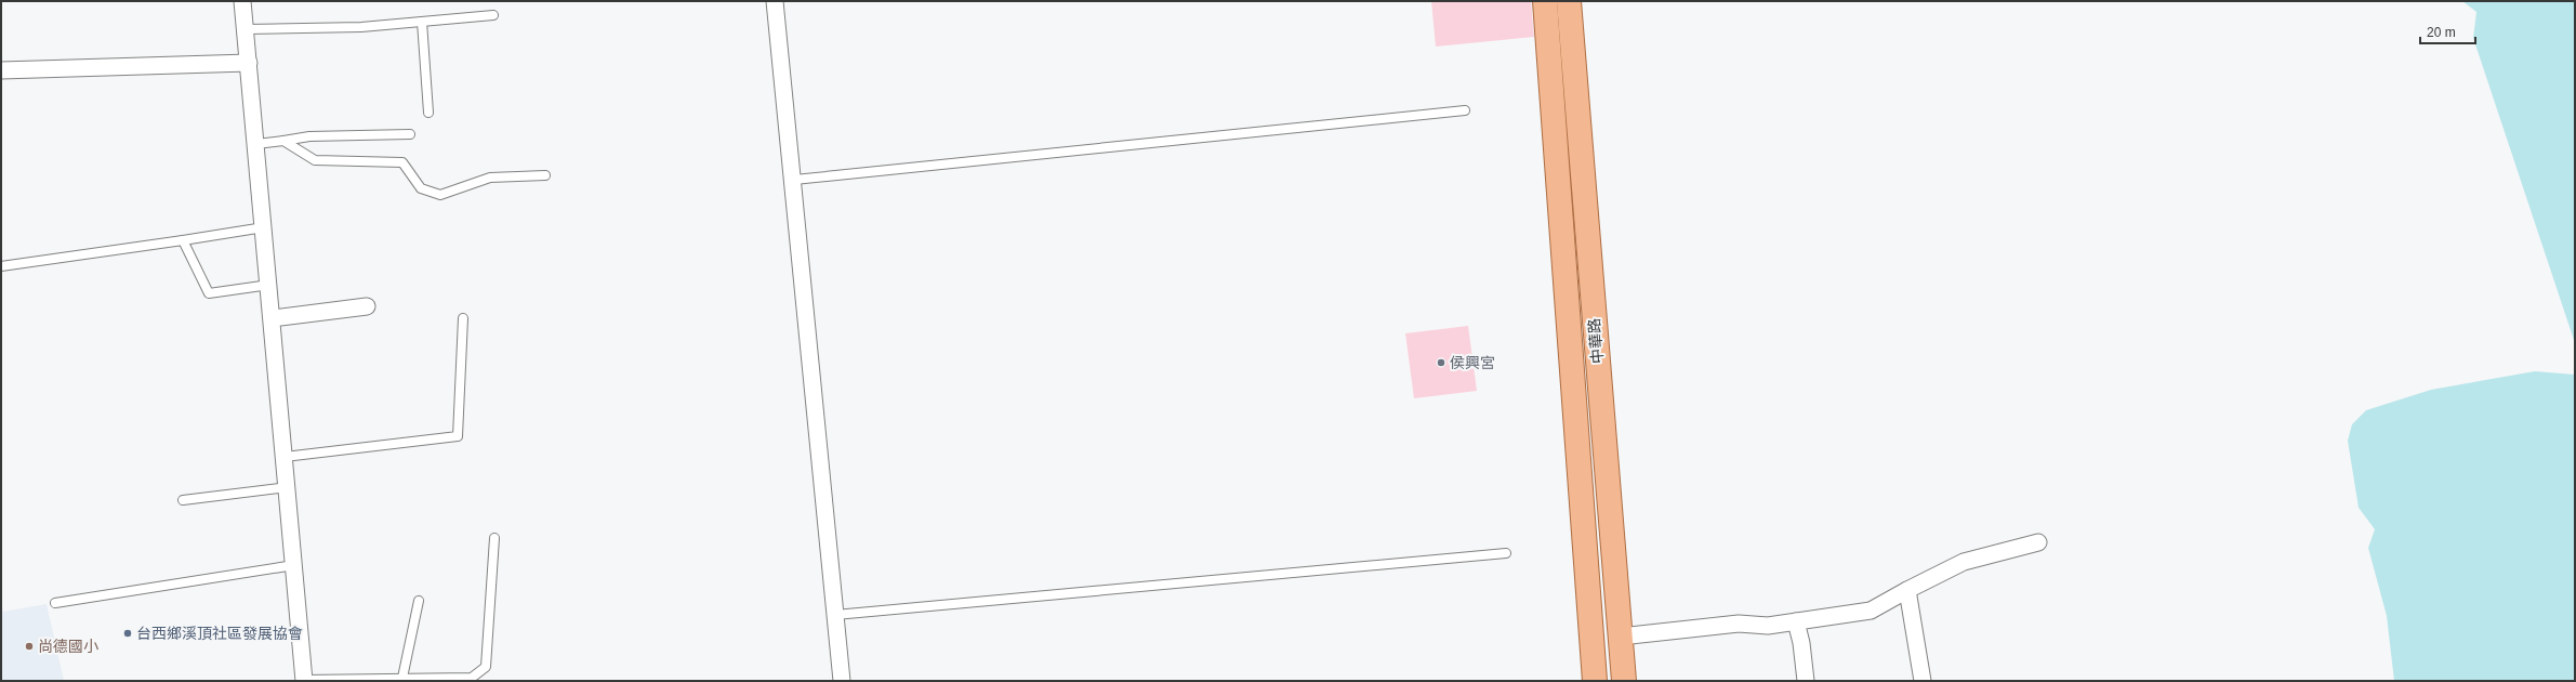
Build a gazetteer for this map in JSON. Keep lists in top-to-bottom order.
{
  "streets": {
    "main road": ["中華路"]
  },
  "places": ["侯興宮", "台西鄉溪頂社區發展協會", "尚德國小"],
  "scale_bar": "20 m"
}
